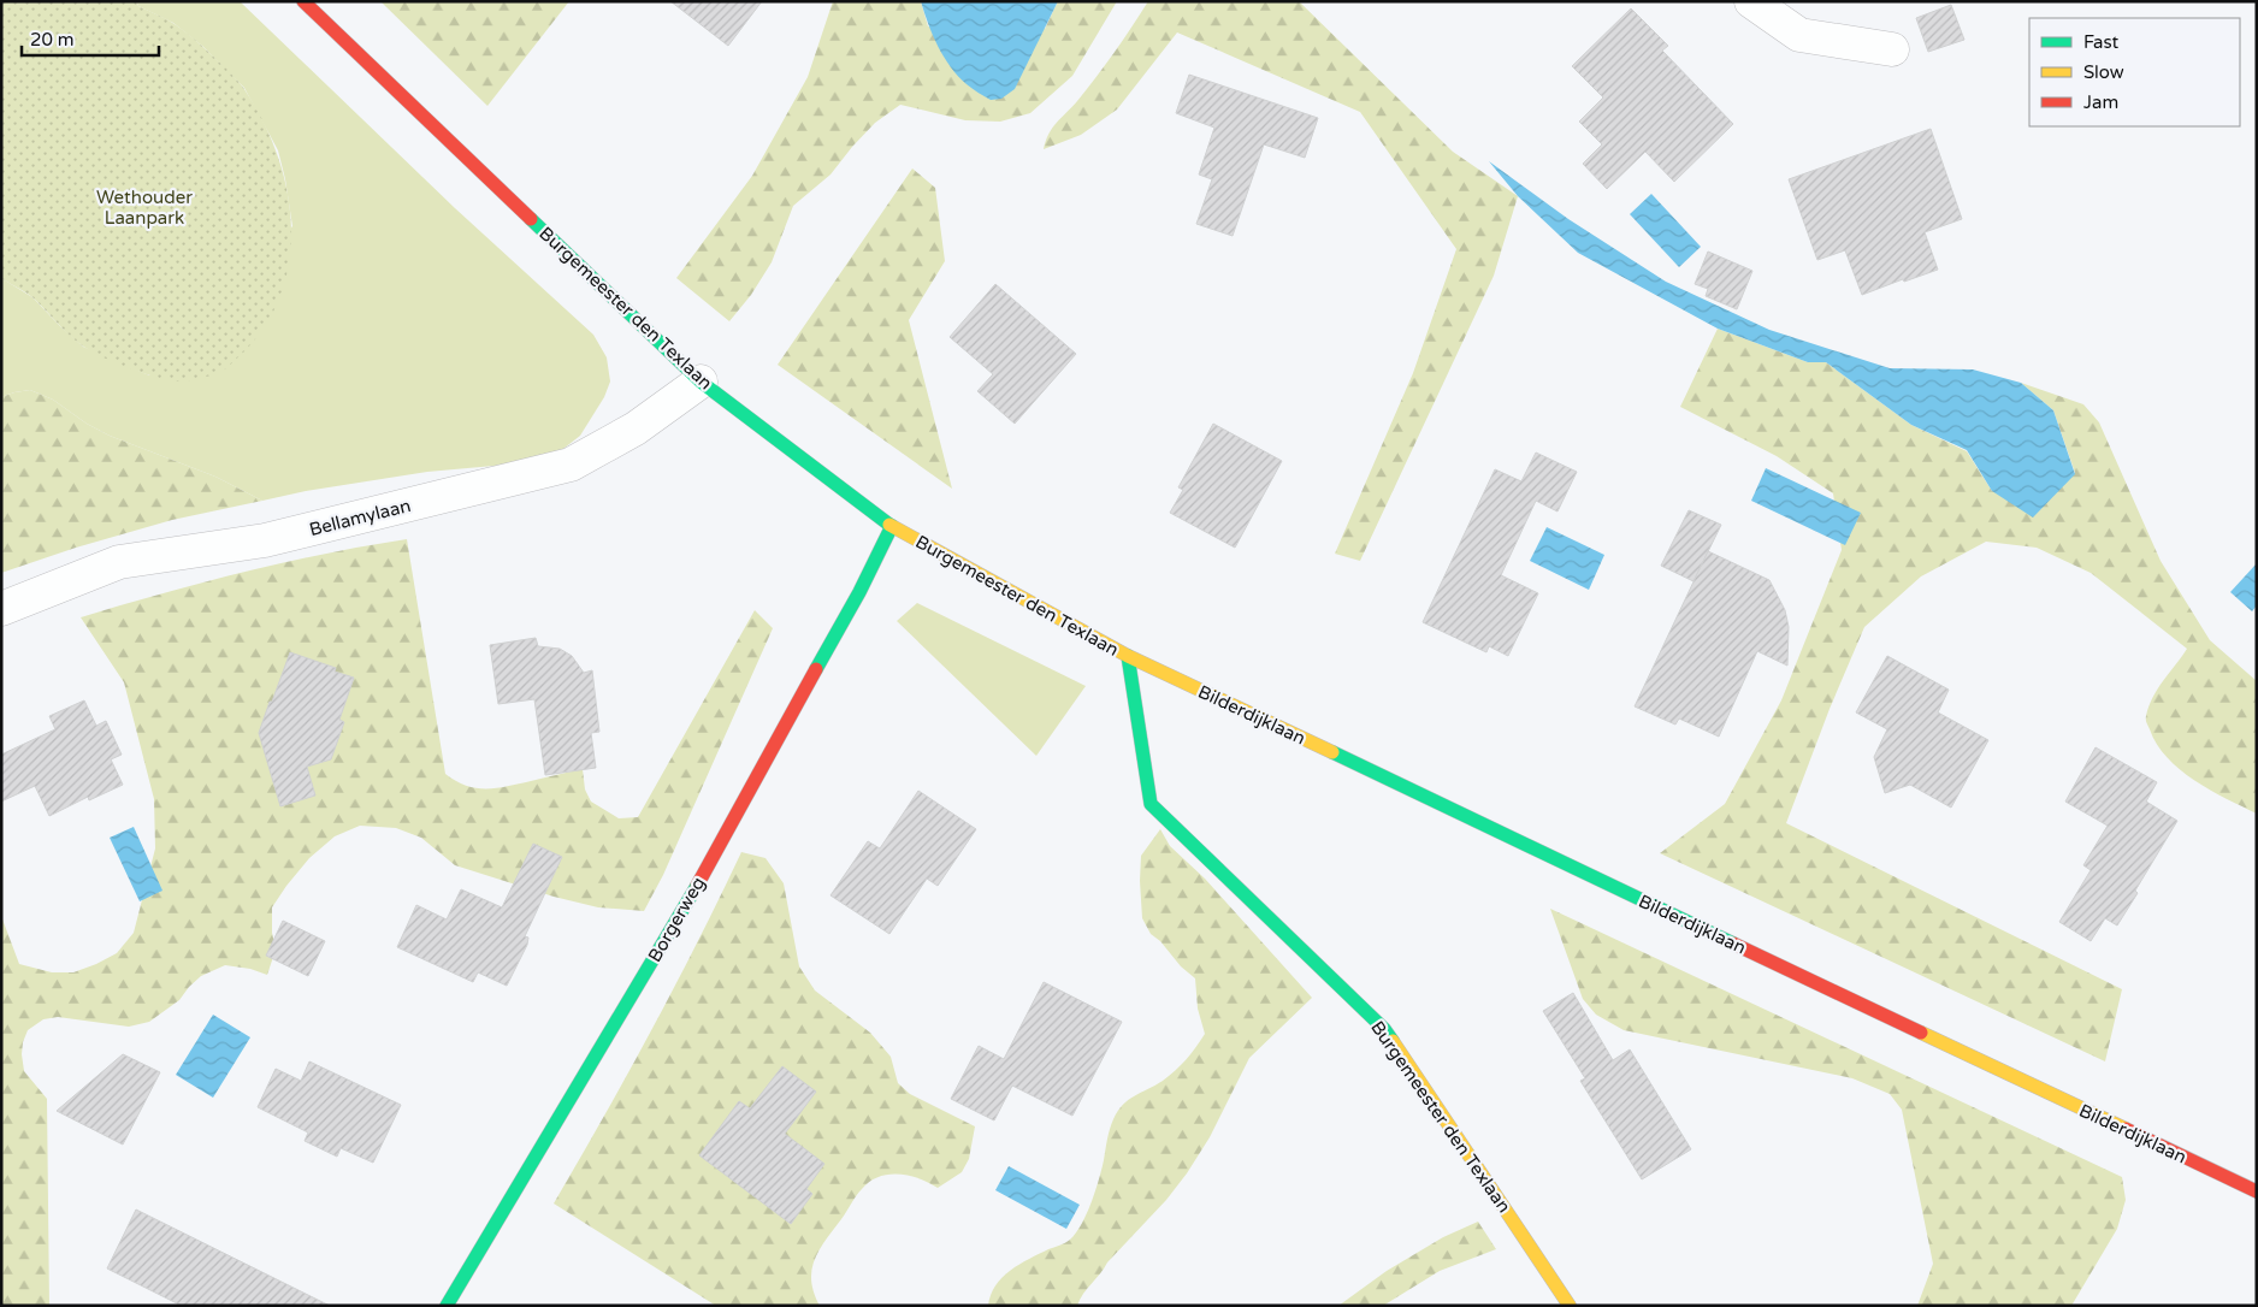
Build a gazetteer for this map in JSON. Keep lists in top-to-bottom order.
{
  "streets": {
    "street": [
      "Burgemeester den Texlaan",
      "Bellamylaan",
      "Bilderdijklaan",
      "Borgerweg"
    ]
  },
  "crossings": [
    ["Burgemeester den Texlaan", "Bellamylaan"],
    ["Burgemeester den Texlaan", "Bilderdijklaan"],
    ["Burgemeester den Texlaan", "Borgerweg"]
  ],
  "parks": ["Wethouder Laanpark"],
  "legend": ["Fast", "Slow", "Jam"],
  "scale_bar": "20 m"
}
